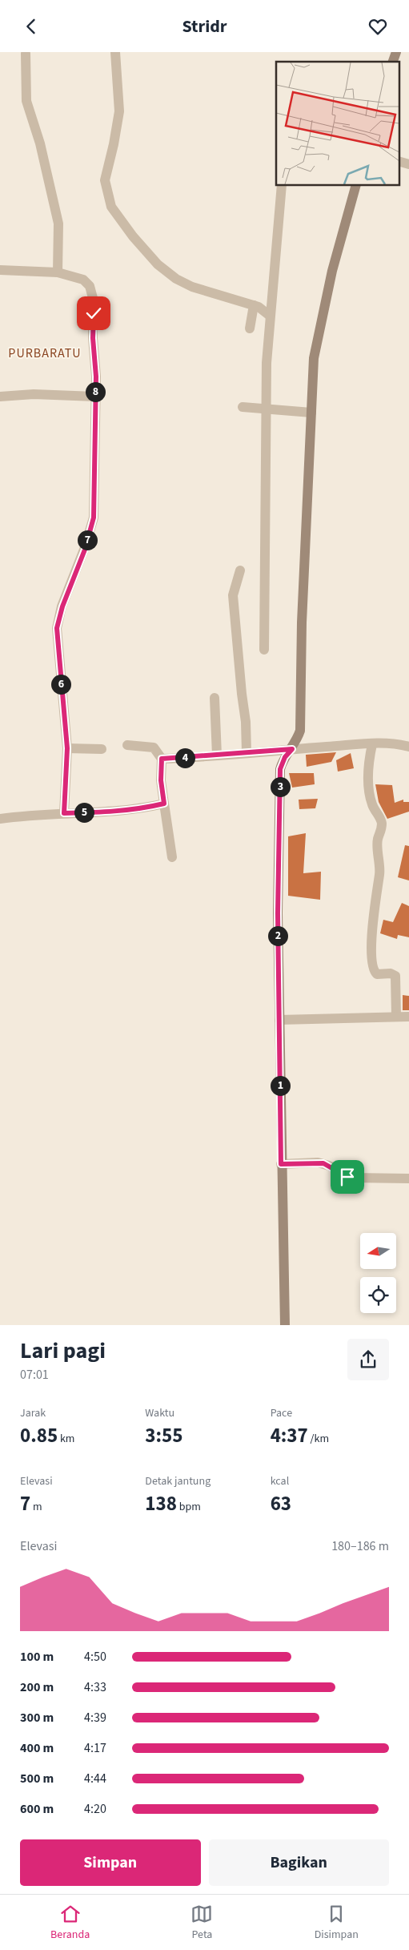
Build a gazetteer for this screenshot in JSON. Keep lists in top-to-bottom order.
{
  "districts": ["PURBARATU"],
  "north": "left",
  "page": {
    "header": "Stridr",
    "pins": [
      "8",
      "7",
      "6",
      "4",
      "3",
      "5",
      "2",
      "1"
    ],
    "heading": ["Lari pagi", "07:01"],
    "stats": [
      ["Jarak", "0.85 km"],
      ["Waktu", "3:55"],
      ["Pace", "4:37 /km"],
      ["Elevasi", "7 m"],
      ["Detak jantung", "138 bpm"],
      ["kcal", "63"]
    ],
    "chart": ["Elevasi", "180–186 m"],
    "list": [
      {
        "name": "100 m",
        "note": "4:50"
      },
      {
        "name": "200 m",
        "note": "4:33"
      },
      {
        "name": "300 m",
        "note": "4:39"
      },
      {
        "name": "400 m",
        "note": "4:17"
      },
      {
        "name": "500 m",
        "note": "4:44"
      },
      {
        "name": "600 m",
        "note": "4:20"
      }
    ],
    "buttons": ["Simpan", "Bagikan"],
    "tabs": ["Beranda", "Peta", "Disimpan"]
  }
}
